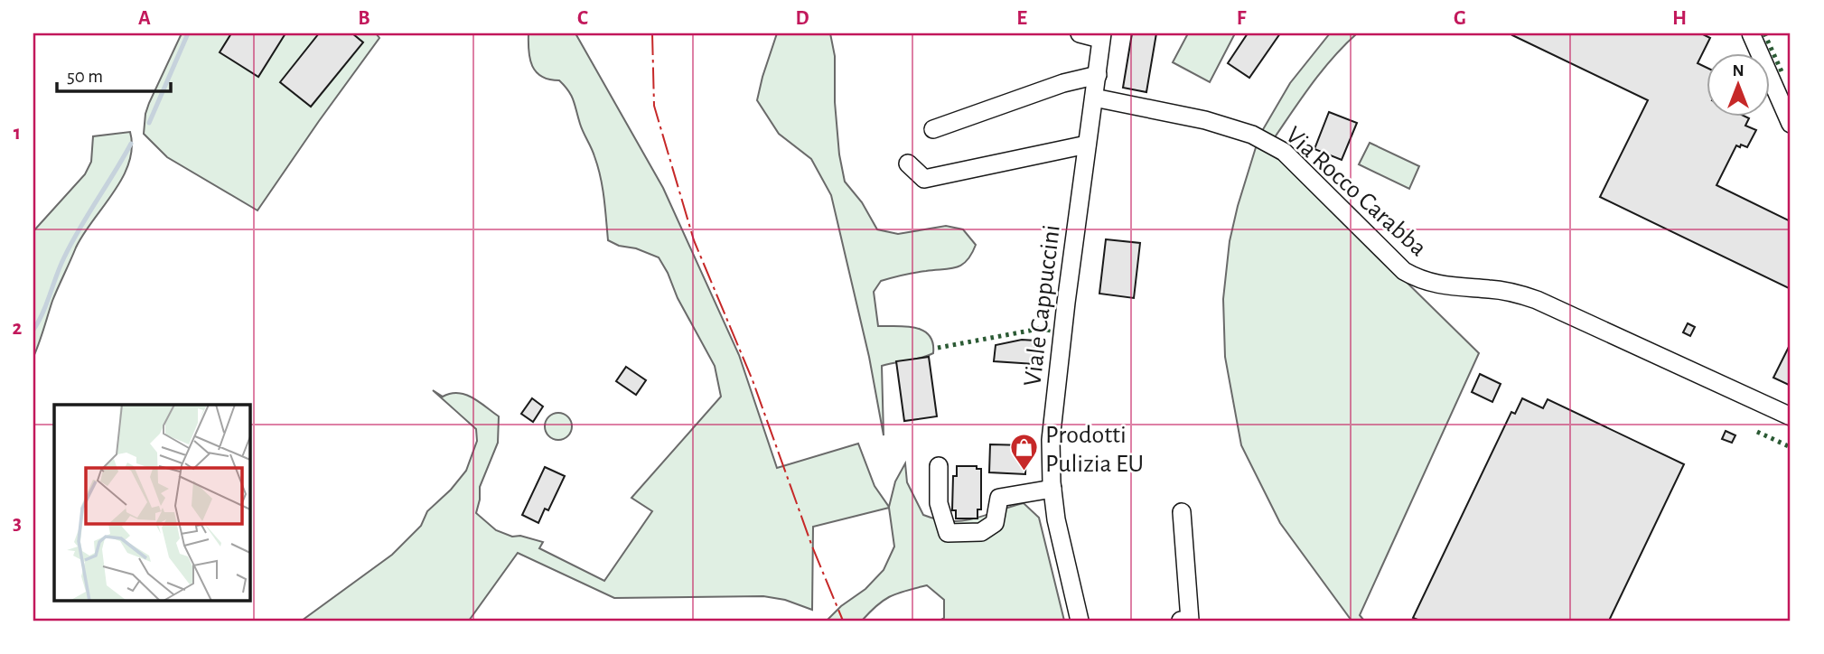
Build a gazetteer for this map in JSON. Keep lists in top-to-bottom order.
{
  "streets": {
    "street": ["Via Rocco Carabba", "Viale Cappuccini"]
  },
  "crossings": [
    ["Via Rocco Carabba", "Viale Cappuccini"]
  ],
  "places": {
    "shop": ["Prodotti Pulizia EU"]
  },
  "scale_bar": "50 m",
  "north": "top",
  "grid": {
    "columns": [
      "A",
      "B",
      "C",
      "D",
      "E",
      "F",
      "G",
      "H"
    ],
    "rows": ["1", "2", "3"]
  }
}
